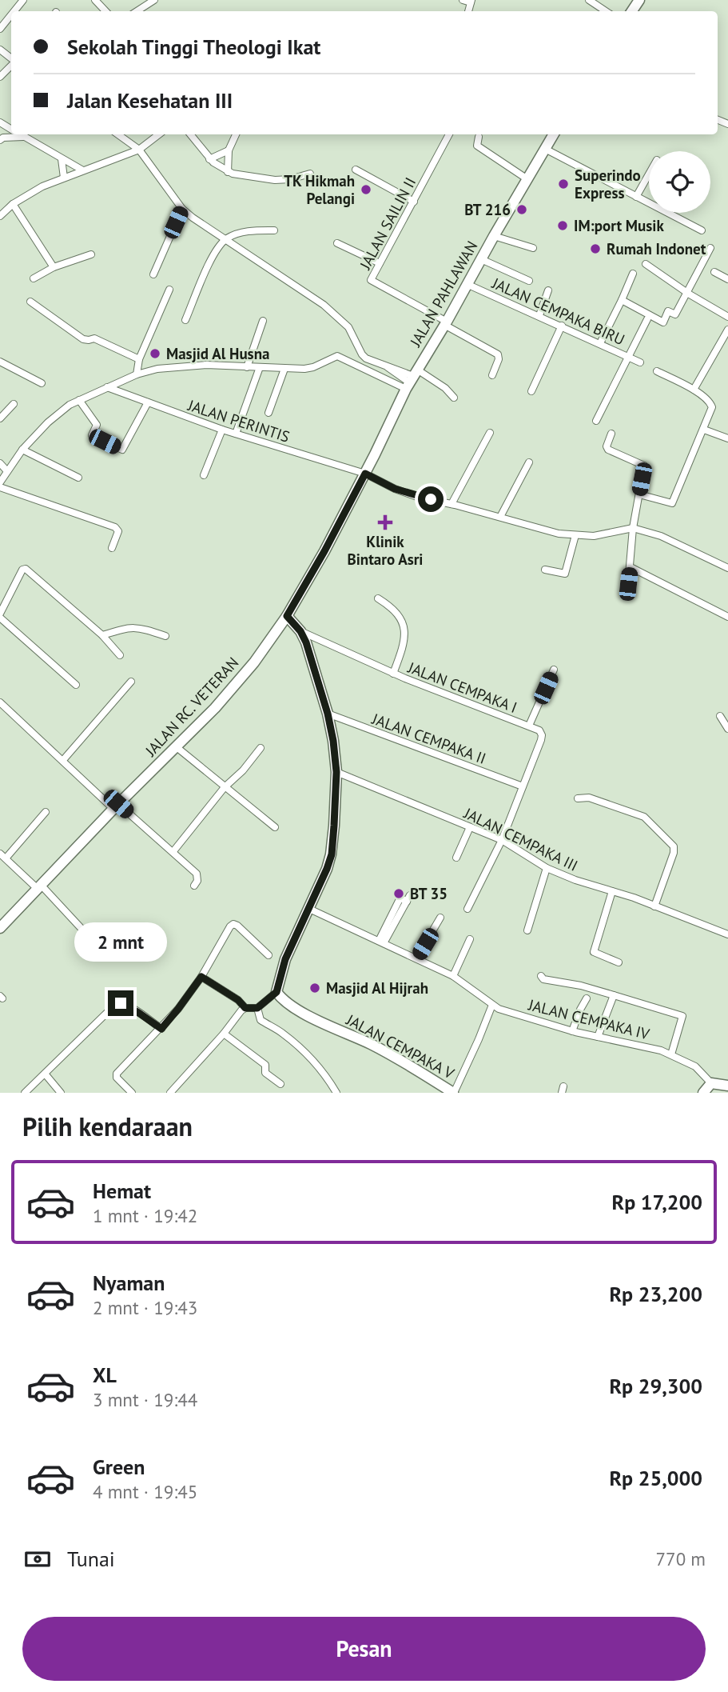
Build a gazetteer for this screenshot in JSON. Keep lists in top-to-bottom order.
{
  "streets": {
    "main road": ["JALAN PAHLAWAN", "JALAN RC. VETERAN", "JALAN CEMPAKA V"],
    "street": [
      "JALAN SAILIN II",
      "JALAN CEMPAKA BIRU",
      "JALAN PERINTIS",
      "JALAN CEMPAKA I",
      "JALAN CEMPAKA II",
      "JALAN CEMPAKA III",
      "JALAN CEMPAKA IV"
    ]
  },
  "crossings": [
    ["JALAN SAILIN II", "JALAN PAHLAWAN"],
    ["JALAN PAHLAWAN", "JALAN CEMPAKA BIRU"],
    ["JALAN PAHLAWAN", "JALAN PERINTIS"],
    ["JALAN PAHLAWAN", "JALAN RC. VETERAN"],
    ["JALAN PERINTIS", "JALAN RC. VETERAN"],
    ["JALAN CEMPAKA I", "JALAN CEMPAKA II"],
    ["JALAN CEMPAKA I", "JALAN CEMPAKA III"]
  ],
  "places": {
    "other": [
      "Superindo Express",
      "TK Hikmah Pelangi",
      "BT 216",
      "IM:port Musik",
      "Rumah Indonet",
      "Masjid Al Husna",
      "BT 35",
      "Masjid Al Hijrah"
    ],
    "health": ["Klinik Bintaro Asri"]
  },
  "page": {
    "banner": ["Sekolah Tinggi Theologi Ikat", "Jalan Kesehatan III"],
    "bubble": "2 mnt",
    "heading": "Pilih kendaraan",
    "list": [
      {
        "name": "Hemat",
        "note": "1 mnt · 19:42",
        "value": "Rp 17,200"
      },
      {
        "name": "Nyaman",
        "note": "2 mnt · 19:43",
        "value": "Rp 23,200"
      },
      {
        "name": "XL",
        "note": "3 mnt · 19:44",
        "value": "Rp 29,300"
      },
      {
        "name": "Green",
        "note": "4 mnt · 19:45",
        "value": "Rp 25,000"
      }
    ],
    "pay": ["Tunai", "770 m"],
    "buttons": "Pesan"
  }
}
